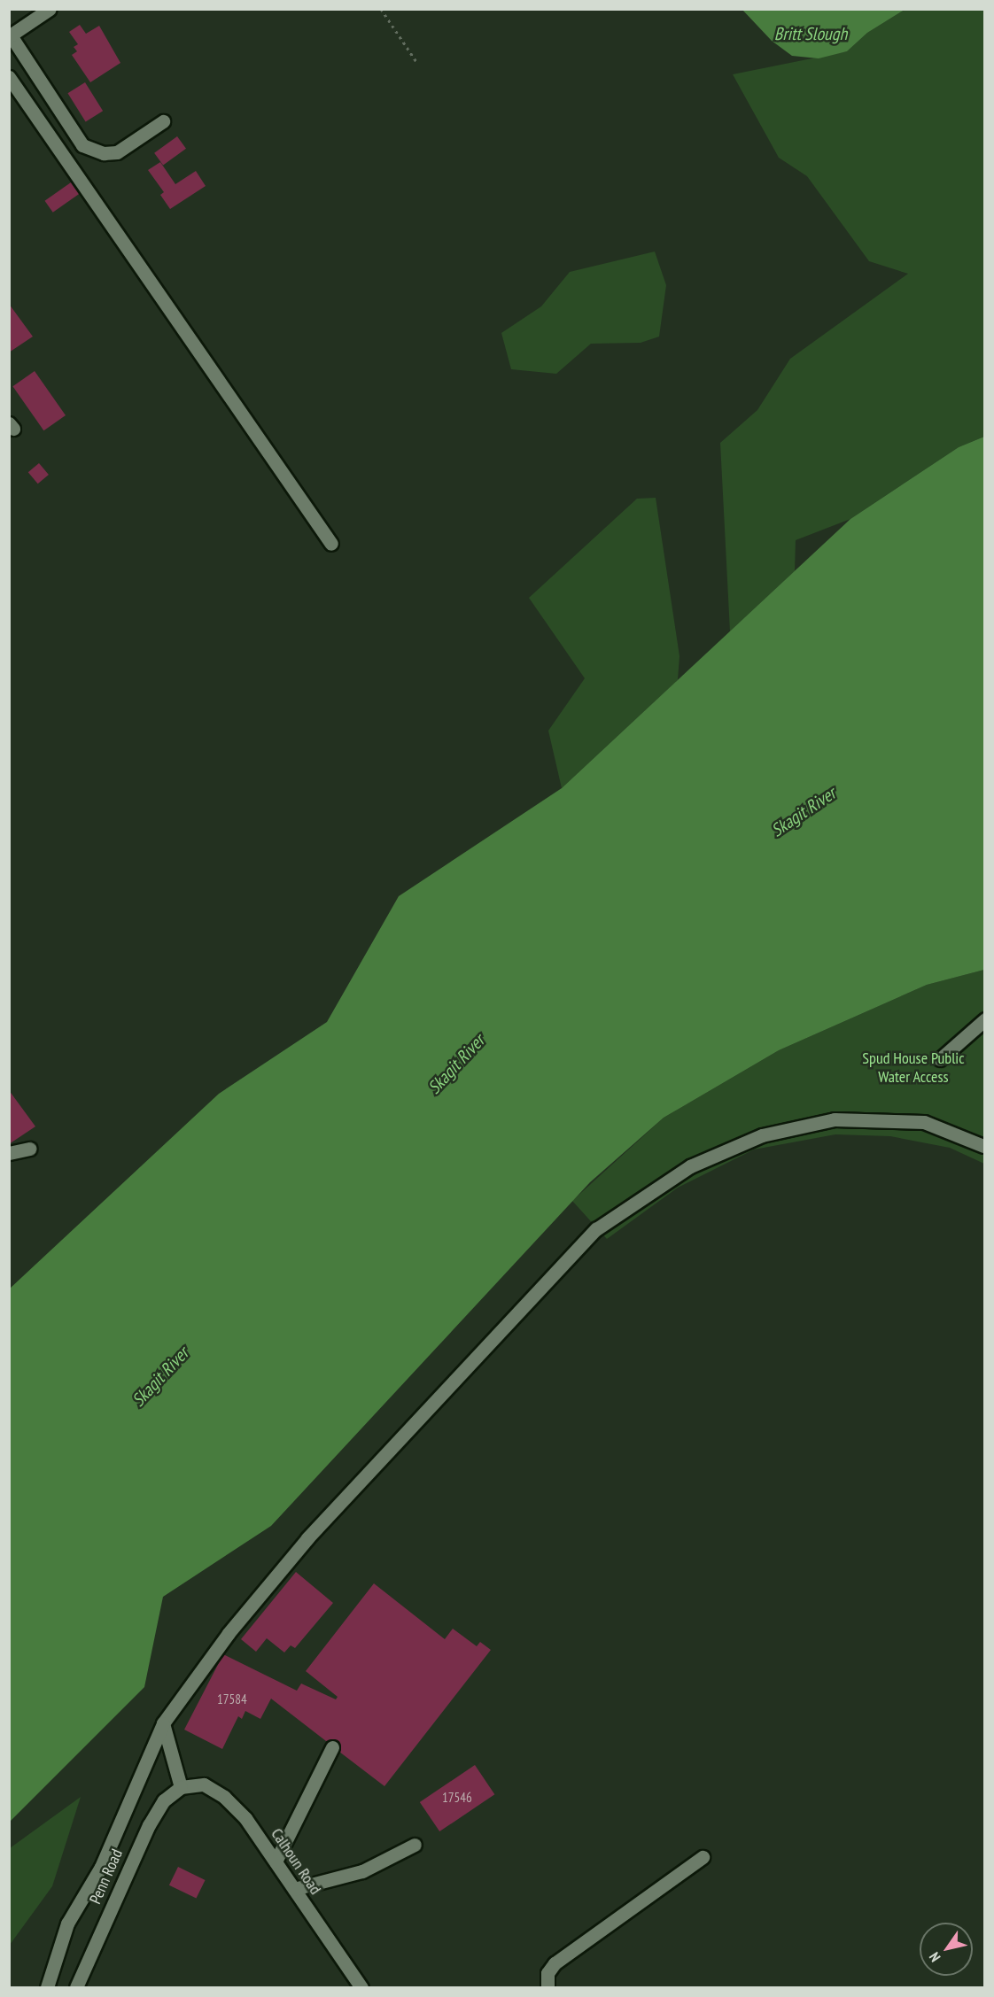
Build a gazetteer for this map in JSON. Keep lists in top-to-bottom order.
{
  "streets": {
    "street": ["Calhoun Road", "Penn Road"]
  },
  "crossings": [
    ["Calhoun Road", "Penn Road"]
  ],
  "water": ["Britt Slough", "Skagit River"],
  "parks": ["Spud House Public Water Access"],
  "house_numbers": ["17584", "17546"],
  "north": "bottom left"
}
